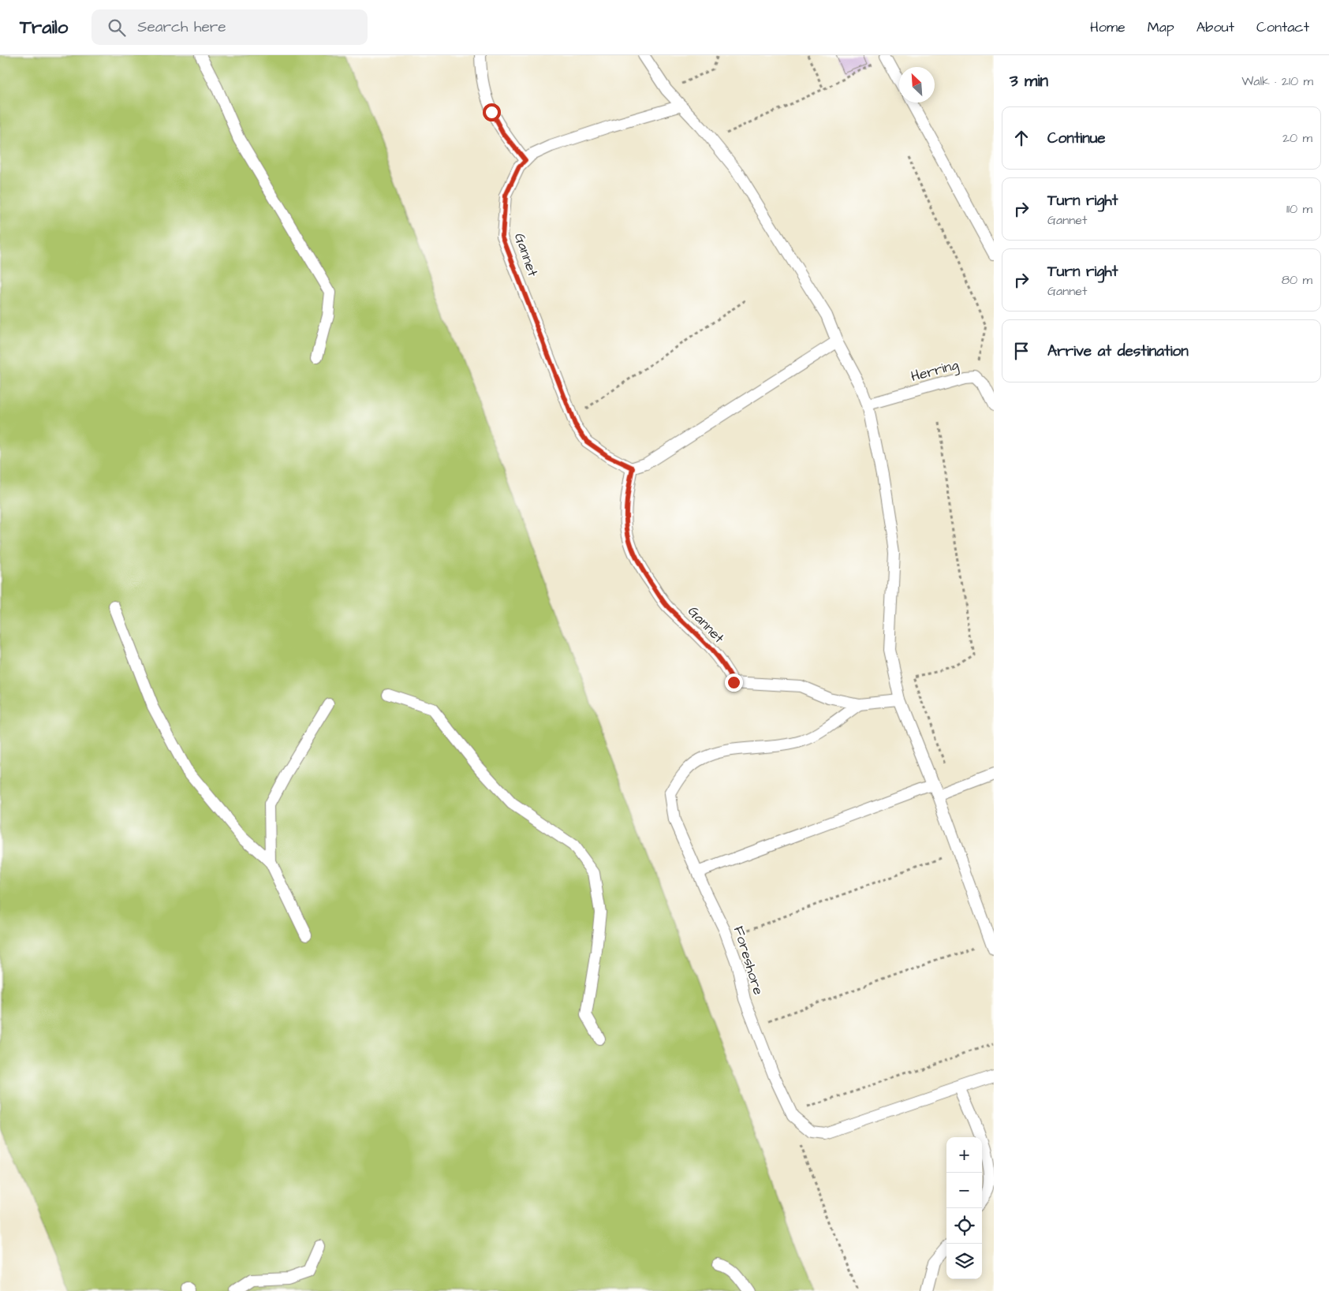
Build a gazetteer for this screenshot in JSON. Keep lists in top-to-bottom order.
{
  "streets": {
    "lane": ["Gannet", "Herring", "Foreshore"]
  },
  "crossings": [
    ["Gannet", "Foreshore"]
  ],
  "north": "top left",
  "page": {
    "header": "Trailo",
    "search": "Search here",
    "nav": [
      "Home",
      "Map",
      "About",
      "Contact"
    ],
    "heading": ["3 min", "Walk · 210 m"],
    "list": [
      ["Continue", "20 m"],
      ["Turn right", "Gannet", "110 m"],
      ["Turn right", "Gannet", "80 m"],
      "Arrive at destination"
    ],
    "map_buttons": ["+", "−"]
  }
}
